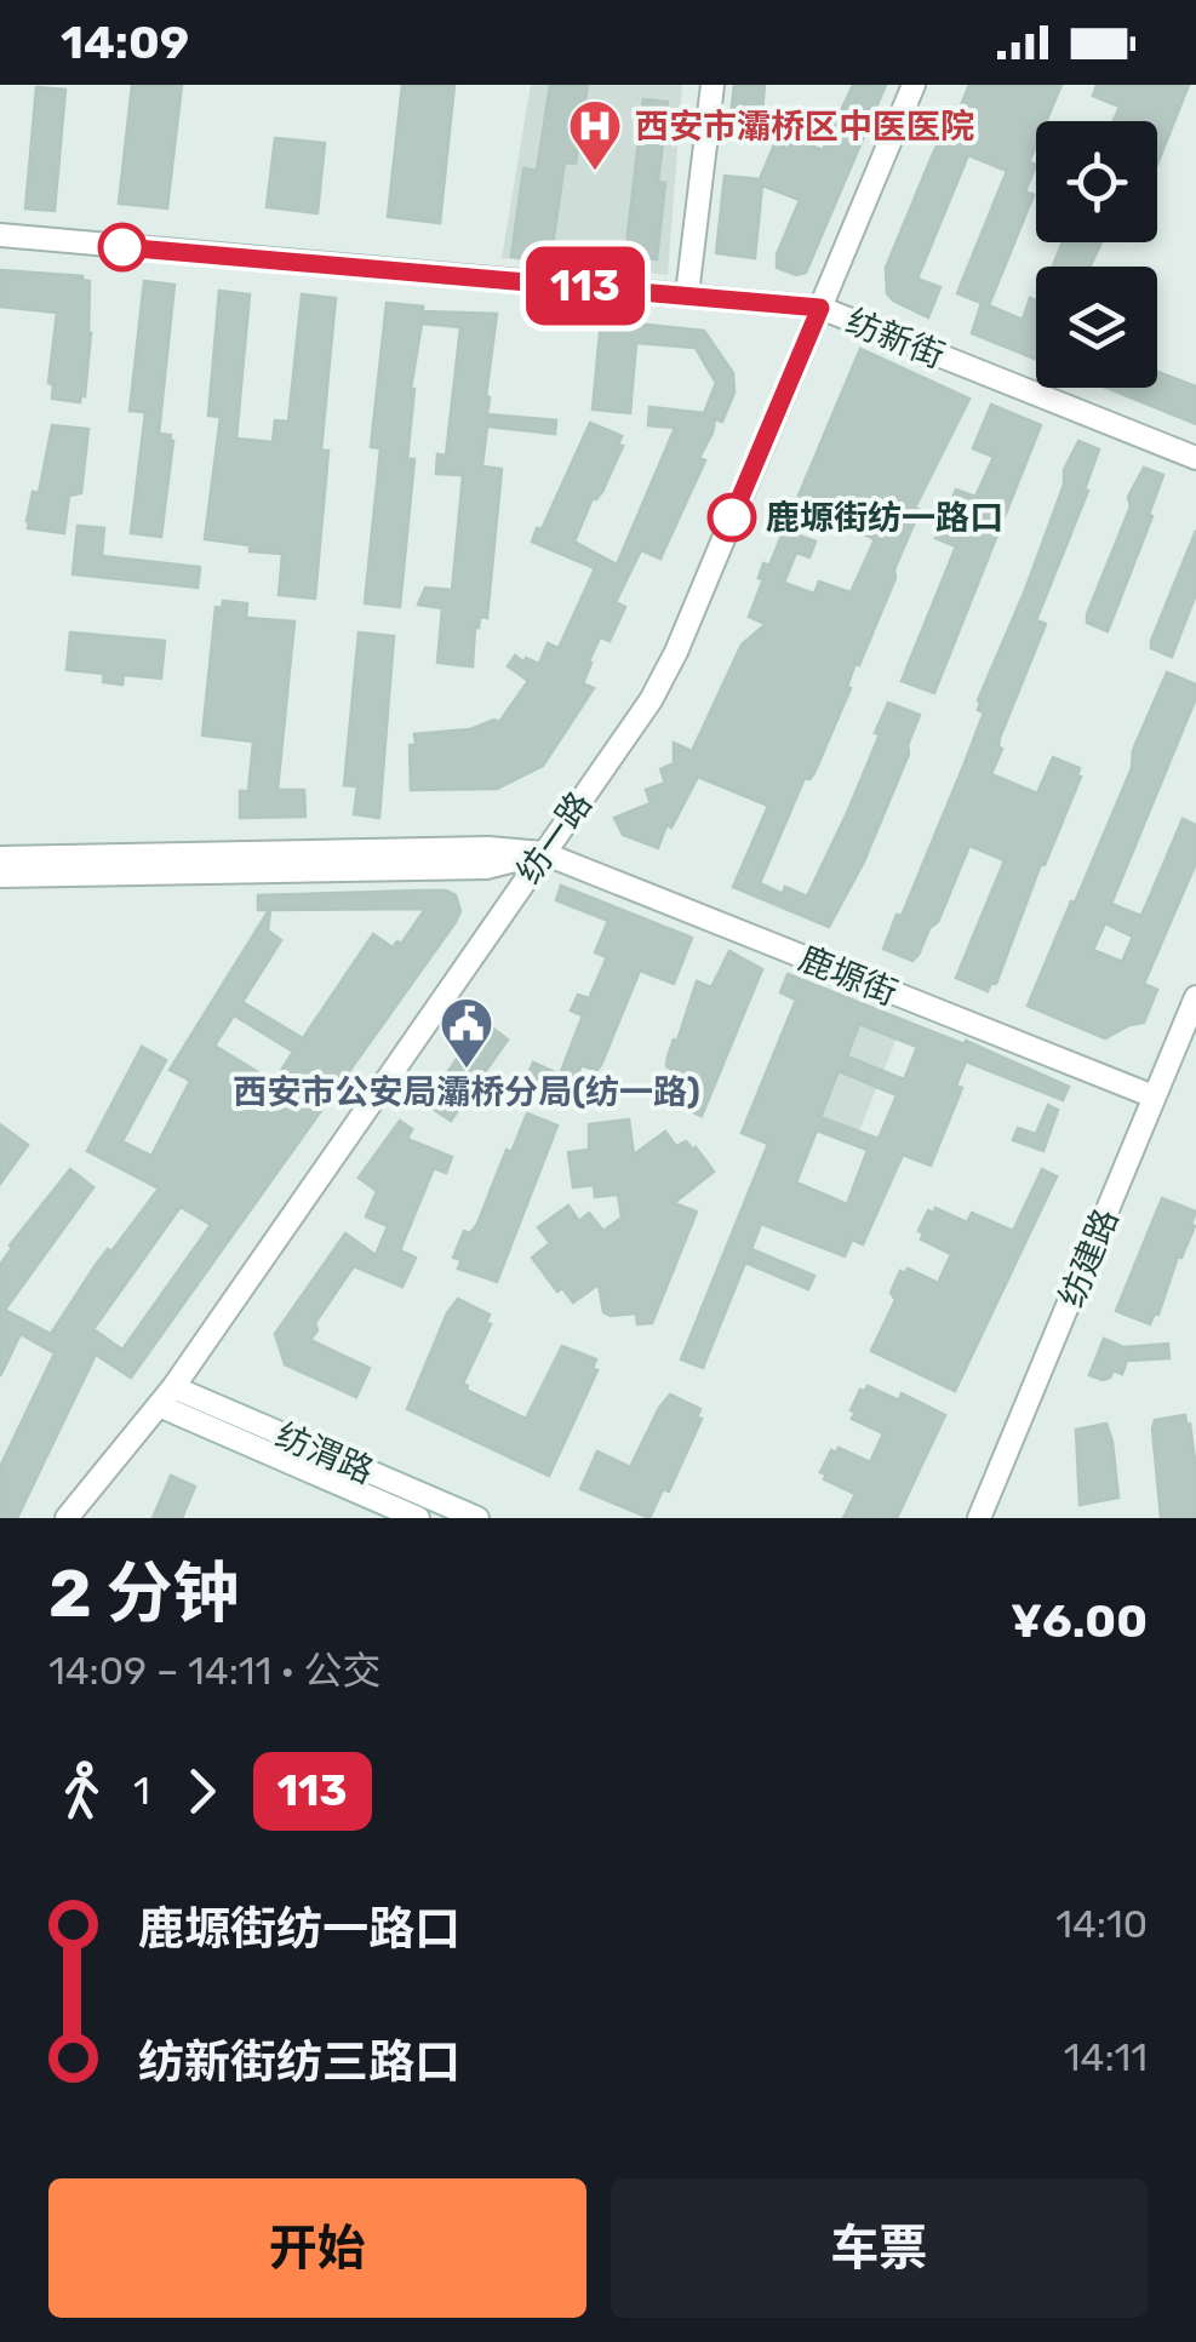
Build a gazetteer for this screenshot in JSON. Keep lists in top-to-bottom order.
{
  "streets": {
    "street": [
      "纺新街",
      "纺一路",
      "鹿塬街",
      "纺建路",
      "纺渭路"
    ]
  },
  "crossings": [
    ["纺新街", "纺一路"],
    ["纺一路", "鹿塬街"],
    ["纺一路", "纺渭路"],
    ["鹿塬街", "纺建路"]
  ],
  "places": {
    "hospital": ["西安市灞桥区中医医院"],
    "other": ["鹿塬街纺一路口"],
    "public building": ["西安市公安局灞桥分局(纺一路)"]
  },
  "lines": ["bus line 113"],
  "page": {
    "status": "14:09",
    "on_map": "113",
    "heading": ["2 分钟", "14:09 – 14:11 · 公交", "¥6.00"],
    "legs": ["1", "113"],
    "list": [
      {
        "name": "鹿塬街纺一路口",
        "value": "14:10"
      },
      {
        "name": "纺新街纺三路口",
        "value": "14:11"
      }
    ],
    "buttons": ["开始", "车票"]
  }
}
